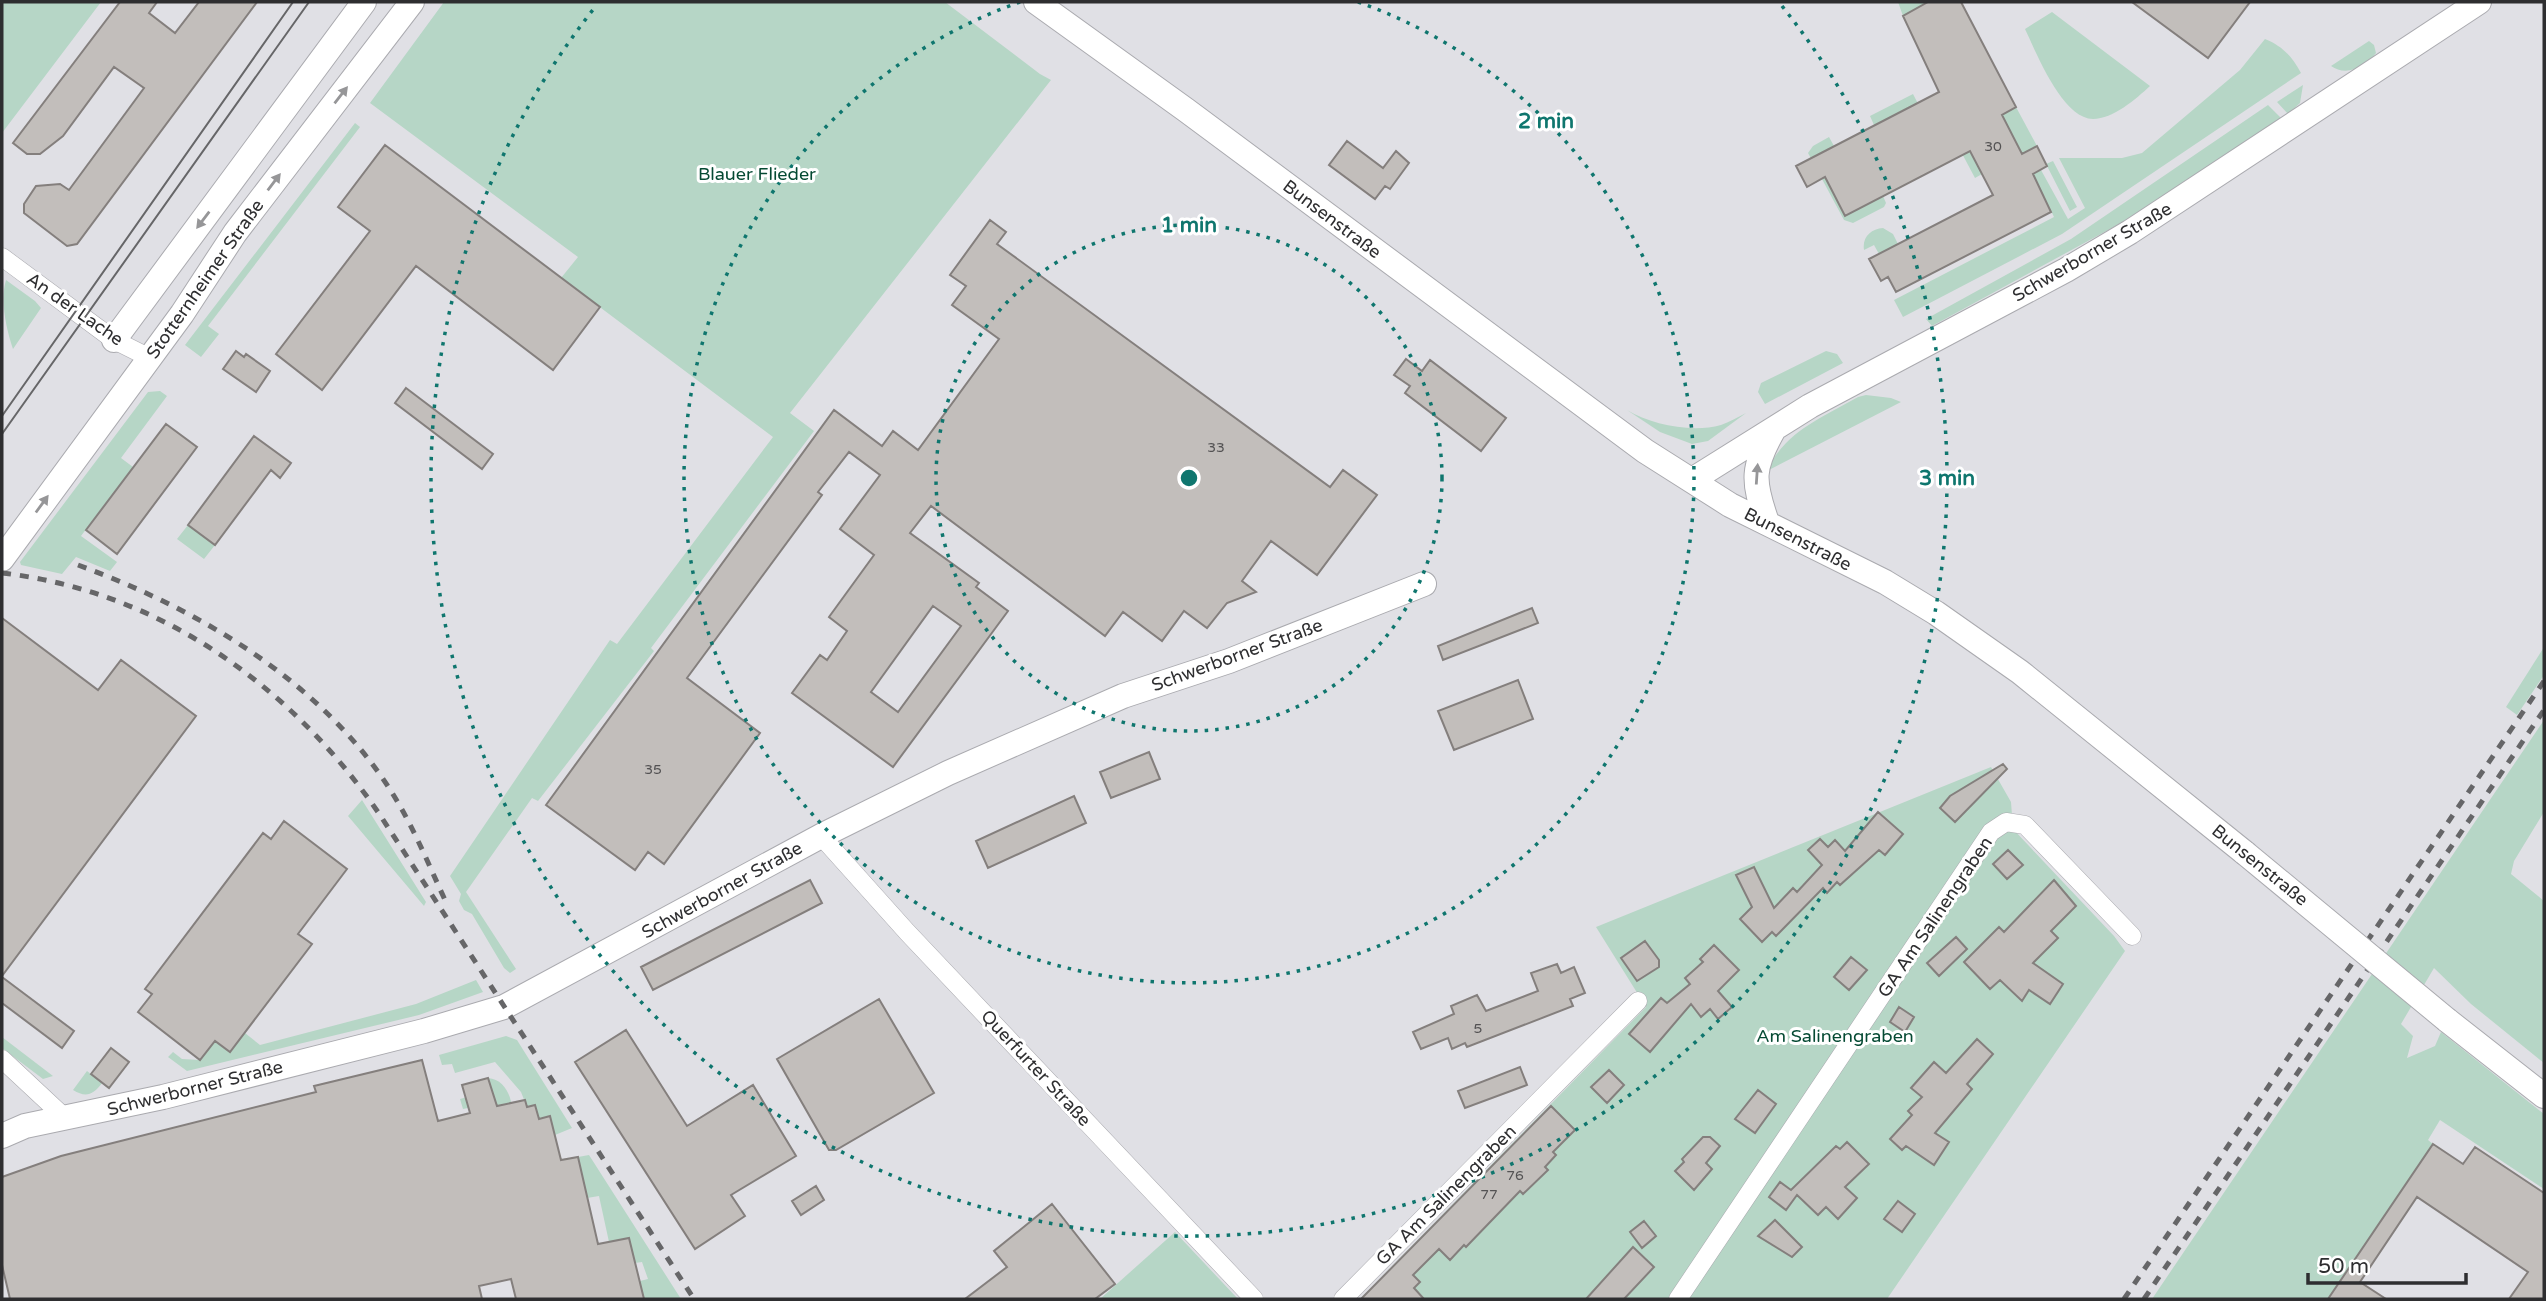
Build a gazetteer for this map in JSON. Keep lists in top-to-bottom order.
{
  "streets": {
    "main road": ["Bunsenstraße", "Schwerborner Straße", "Stotternheimer Straße"],
    "street": ["An der Lache", "GA Am Salinengraben", "Querfurter Straße"]
  },
  "crossings": [
    ["Bunsenstraße", "Schwerborner Straße"],
    ["Schwerborner Straße", "Querfurter Straße"],
    ["Stotternheimer Straße", "An der Lache"]
  ],
  "parks": ["Blauer Flieder", "Am Salinengraben"],
  "house_numbers": [
    "30",
    "33",
    "35",
    "5",
    "76",
    "77"
  ],
  "scale_bar": "50 m",
  "rings": ["2 min", "1 min", "3 min"]
}
